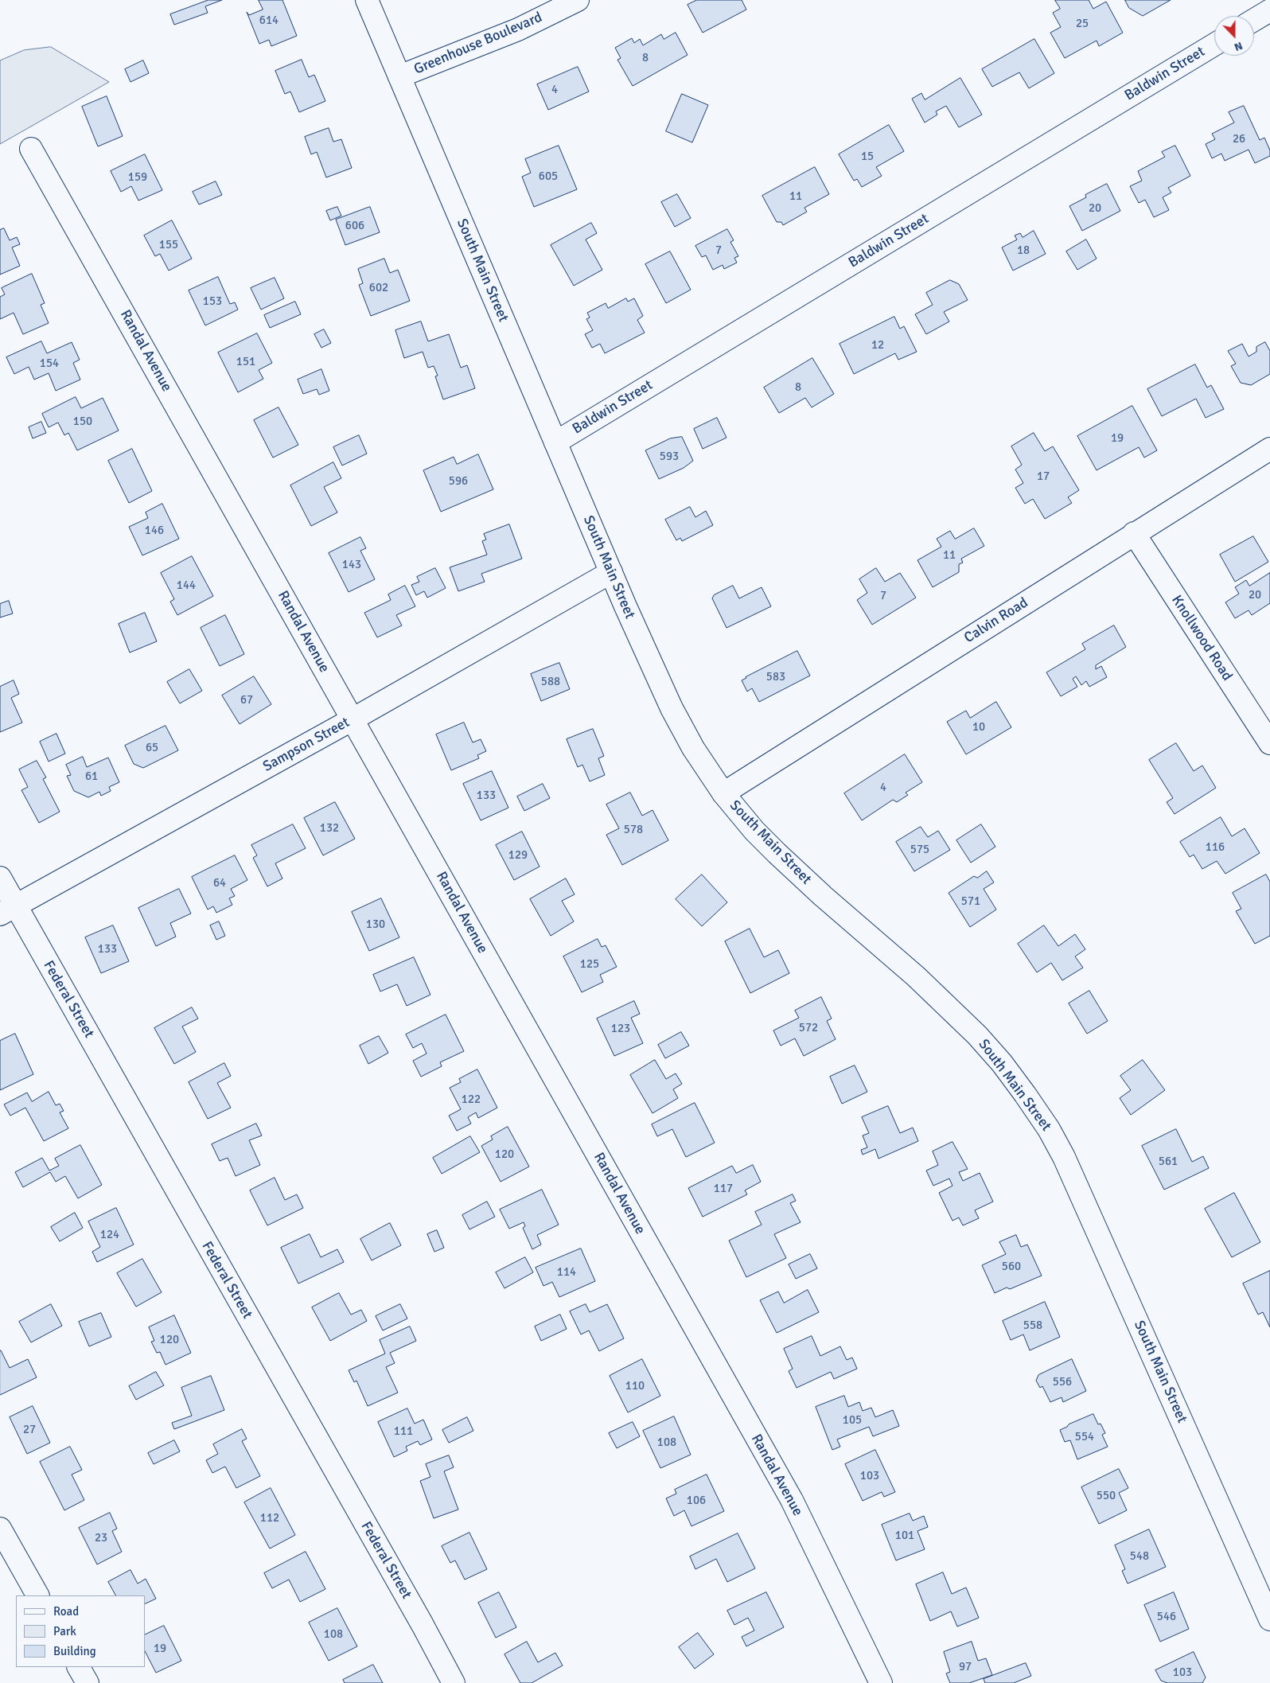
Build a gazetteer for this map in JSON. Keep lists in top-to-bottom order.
{
  "streets": {
    "street": [
      "Greenhouse Boulevard",
      "Baldwin Street",
      "South Main Street",
      "Randal Avenue",
      "Calvin Road",
      "Knollwood Road",
      "Sampson Street",
      "Federal Street"
    ]
  },
  "crossings": [
    ["Greenhouse Boulevard", "South Main Street"],
    ["Baldwin Street", "South Main Street"],
    ["South Main Street", "Calvin Road"],
    ["South Main Street", "Sampson Street"],
    ["Randal Avenue", "Sampson Street"],
    ["Calvin Road", "Knollwood Road"],
    ["Sampson Street", "Federal Street"]
  ],
  "house_numbers": [
    "614",
    "25",
    "8",
    "4",
    "26",
    "15",
    "605",
    "159",
    "11",
    "20",
    "606",
    "155",
    "7",
    "18",
    "602",
    "153",
    "12",
    "151",
    "154",
    "8",
    "150",
    "19",
    "593",
    "17",
    "596",
    "146",
    "11",
    "143",
    "144",
    "20",
    "7",
    "583",
    "588",
    "67",
    "10",
    "65",
    "61",
    "4",
    "133",
    "132",
    "578",
    "116",
    "575",
    "129",
    "64",
    "571",
    "130",
    "133",
    "125",
    "572",
    "123",
    "122",
    "120",
    "561",
    "117",
    "124",
    "560",
    "114",
    "558",
    "120",
    "556",
    "110",
    "105",
    "27",
    "111",
    "554",
    "108",
    "103",
    "550",
    "106",
    "112",
    "101",
    "23",
    "548",
    "546",
    "108",
    "19",
    "97",
    "103"
  ],
  "legend": ["Road", "Park", "Building"],
  "north": "bottom"
}
